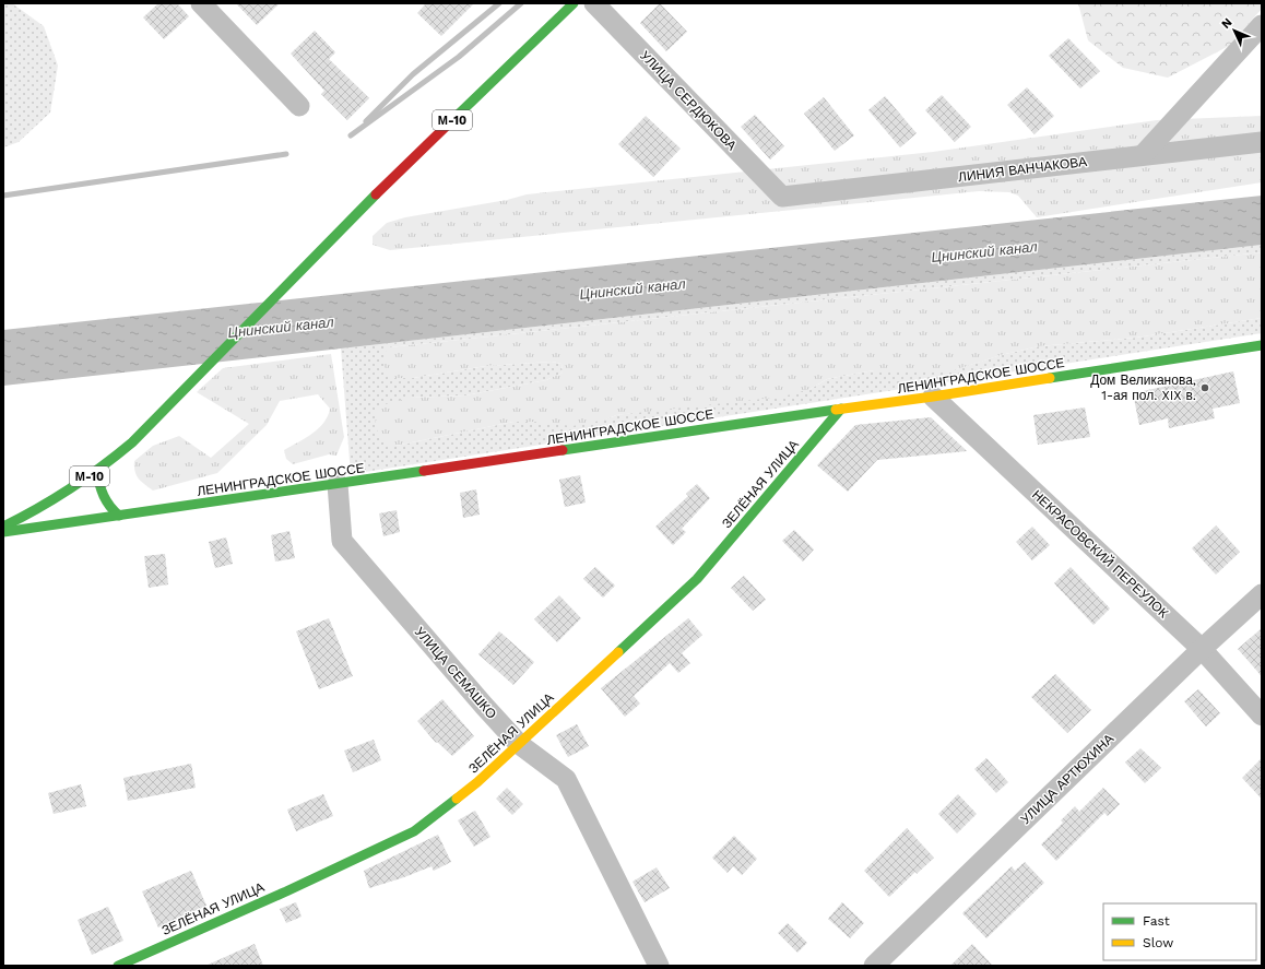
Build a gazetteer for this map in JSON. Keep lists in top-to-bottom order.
{
  "streets": {
    "main road": ["М-10", "ЛЕНИНГРАДСКОЕ ШОССЕ", "ЗЕЛЁНАЯ УЛИЦА"],
    "street": [
      "УЛИЦА СЕРДЮКОВА",
      "ЛИНИЯ ВАНЧАКОВА",
      "НЕКРАСОВСКИЙ ПЕРЕУЛОК",
      "УЛИЦА СЕМАШКО",
      "УЛИЦА АРТЮХИНА"
    ]
  },
  "crossings": [
    ["УЛИЦА СЕРДЮКОВА", "ЛИНИЯ ВАНЧАКОВА"],
    ["ЛЕНИНГРАДСКОЕ ШОССЕ", "ЗЕЛЁНАЯ УЛИЦА"],
    ["ЛЕНИНГРАДСКОЕ ШОССЕ", "НЕКРАСОВСКИЙ ПЕРЕУЛОК"],
    ["ЛЕНИНГРАДСКОЕ ШОССЕ", "УЛИЦА СЕМАШКО"],
    ["ЗЕЛЁНАЯ УЛИЦА", "УЛИЦА СЕМАШКО"],
    ["НЕКРАСОВСКИЙ ПЕРЕУЛОК", "УЛИЦА АРТЮХИНА"]
  ],
  "water": ["Цнинский канал"],
  "places": ["Дом Великанова, 1-ая пол. XIX в."],
  "legend": ["Fast", "Slow"],
  "north": "top left"
}
